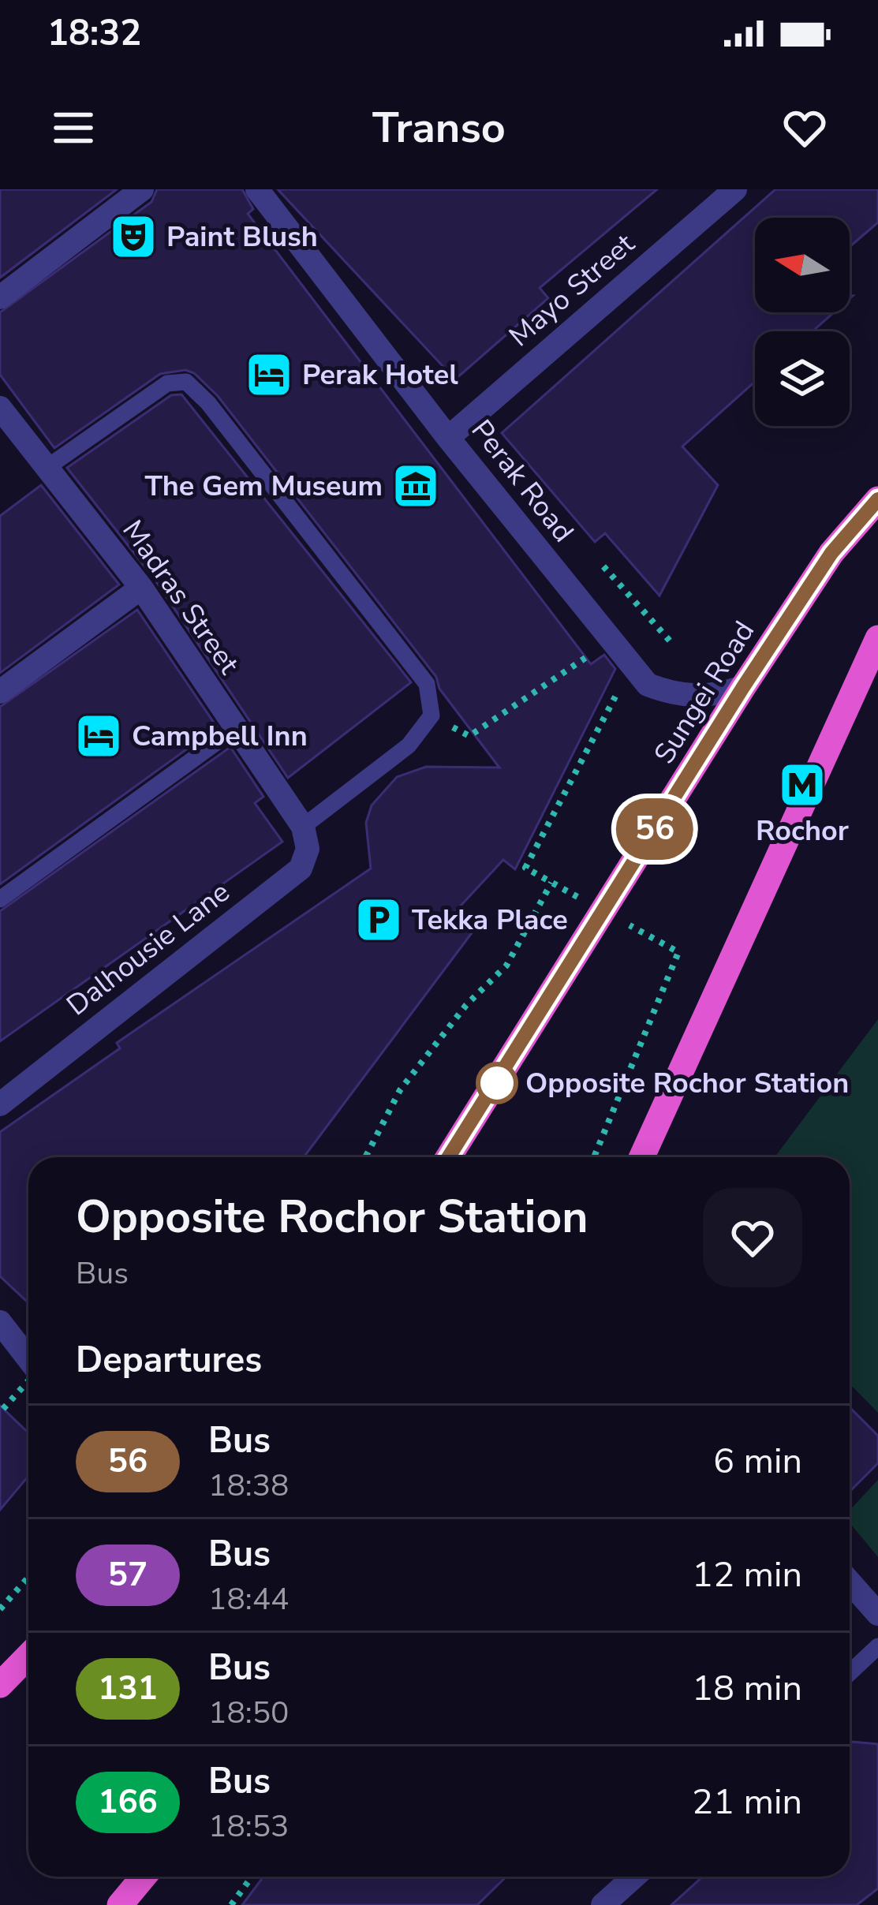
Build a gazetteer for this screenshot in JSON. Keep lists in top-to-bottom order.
{
  "streets": {
    "highway": ["Sungei Road"],
    "street": [
      "Mayo Street",
      "Perak Road",
      "Madras Street",
      "Dalhousie Lane"
    ]
  },
  "crossings": [
    ["Mayo Street", "Perak Road"],
    ["Perak Road", "Sungei Road"],
    ["Madras Street", "Dalhousie Lane"]
  ],
  "places": {
    "theatre": ["Paint Blush"],
    "hotel": ["Perak Hotel", "Campbell Inn"],
    "museum": ["The Gem Museum"],
    "metro station": ["Rochor"],
    "parking": ["Tekka Place"],
    "other": ["Opposite Rochor Station"]
  },
  "lines": ["bus line 56"],
  "north": "left",
  "page": {
    "status": "18:32",
    "header": "Transo",
    "on_map": "56",
    "heading": [
      ["Opposite Rochor Station", "Bus"],
      "Departures"
    ],
    "list": [
      {
        "mark": "56",
        "name": "Bus",
        "note": "18:38",
        "value": "6 min"
      },
      {
        "mark": "57",
        "name": "Bus",
        "note": "18:44",
        "value": "12 min"
      },
      {
        "mark": "131",
        "name": "Bus",
        "note": "18:50",
        "value": "18 min"
      },
      {
        "mark": "166",
        "name": "Bus",
        "note": "18:53",
        "value": "21 min"
      }
    ]
  }
}
